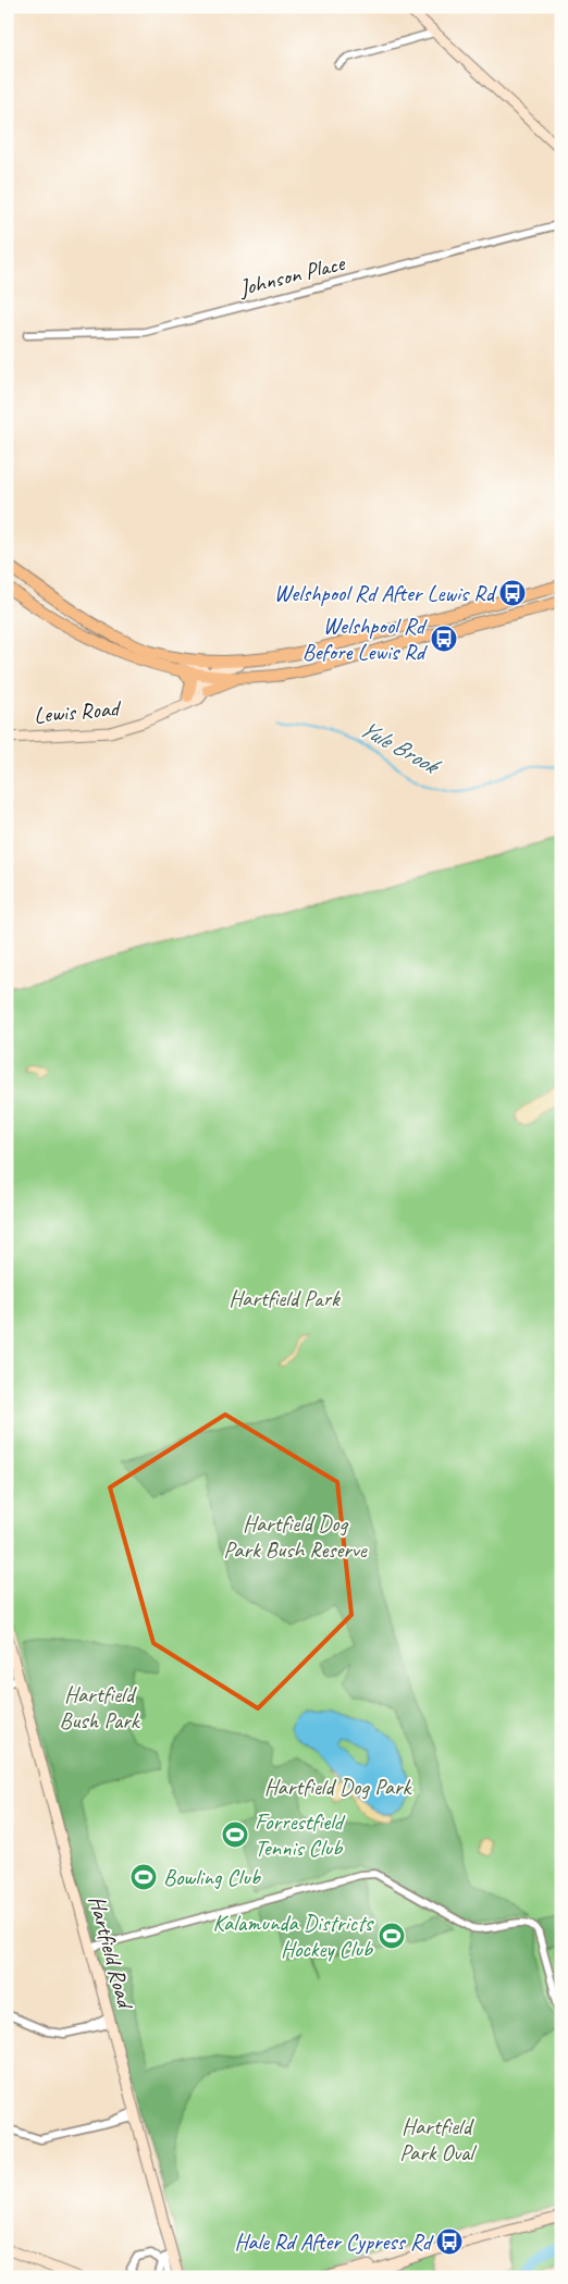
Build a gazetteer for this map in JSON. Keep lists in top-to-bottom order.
{
  "streets": {
    "street": ["Johnson Place", "Lewis Road", "Hartfield Road"]
  },
  "water": ["Yule Brook"],
  "parks": [
    "Hartfield Park",
    "Hartfield Dog Park Bush Reserve",
    "Hartfield Bush Park",
    "Hartfield Dog Park",
    "Hartfield Park Oval"
  ],
  "places": {
    "bus stop": ["Welshpool Rd After Lewis Rd", "Welshpool Rd Before Lewis Rd", "Hale Rd After Cypress Rd"],
    "sports": ["Forrestfield Tennis Club", "Bowling Club", "Kalamunda Districts Hockey Club"]
  }
}
